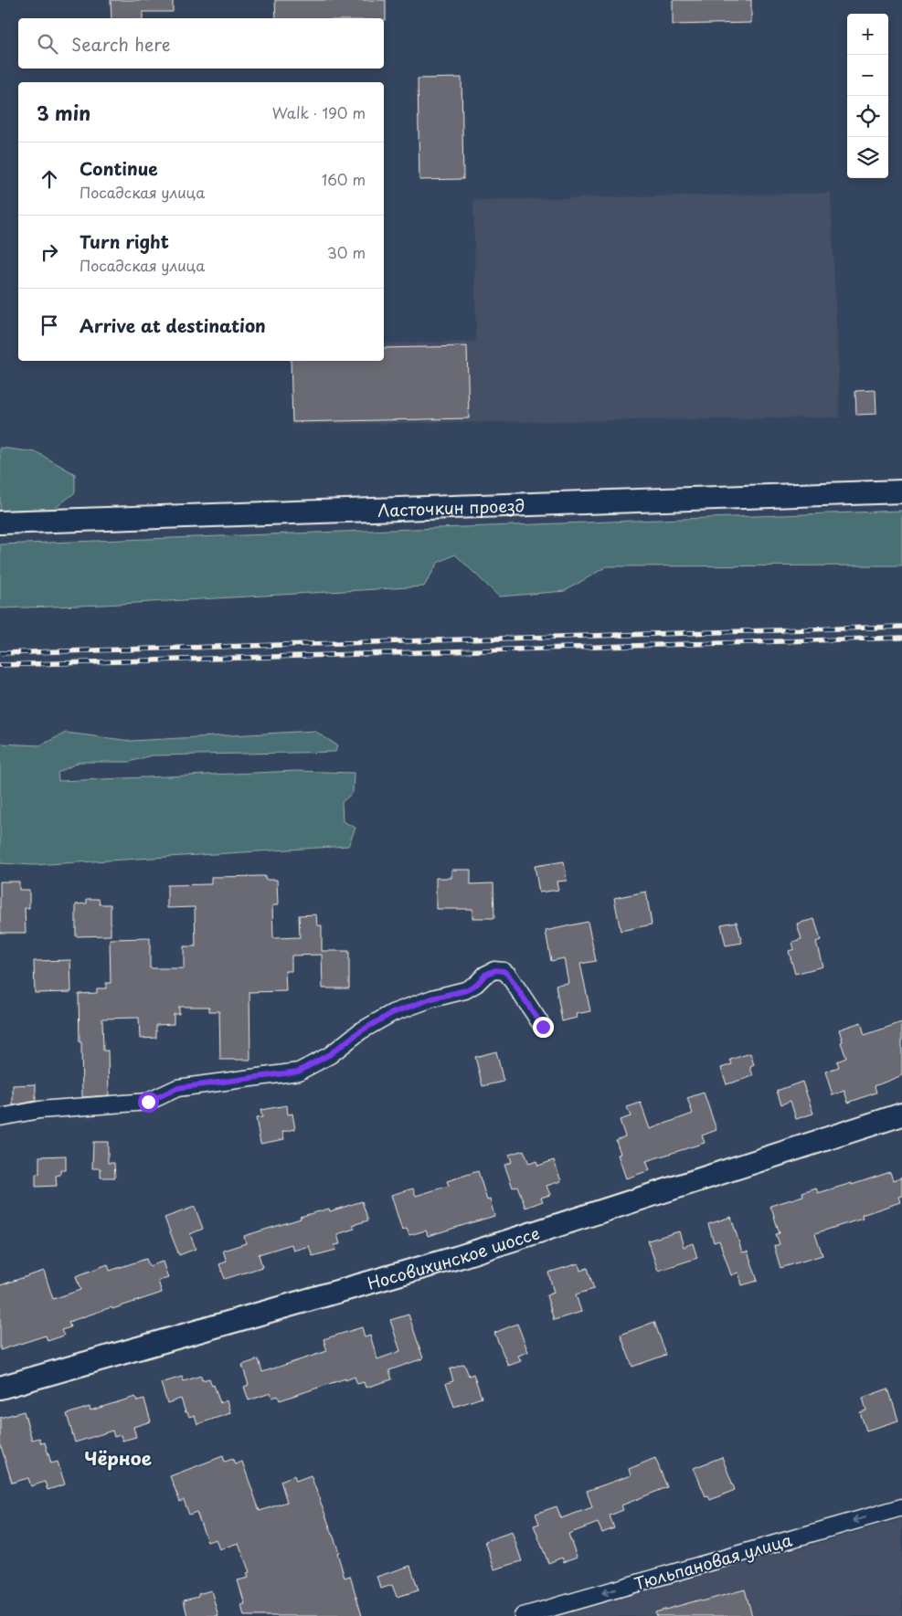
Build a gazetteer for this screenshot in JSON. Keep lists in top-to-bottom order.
{
  "streets": {
    "main road": ["Ласточкин проезд", "Носовихинское шоссе"],
    "street": ["Тюльпановая улица"]
  },
  "one_way": ["Тюльпановая улица"],
  "districts": ["Чёрное"],
  "page": {
    "map_buttons": ["+", "−"],
    "search": "Search here",
    "heading": ["3 min", "Walk · 190 m"],
    "list": [
      ["Continue", "Посадская улица", "160 m"],
      ["Turn right", "Посадская улица", "30 m"],
      "Arrive at destination"
    ]
  }
}
